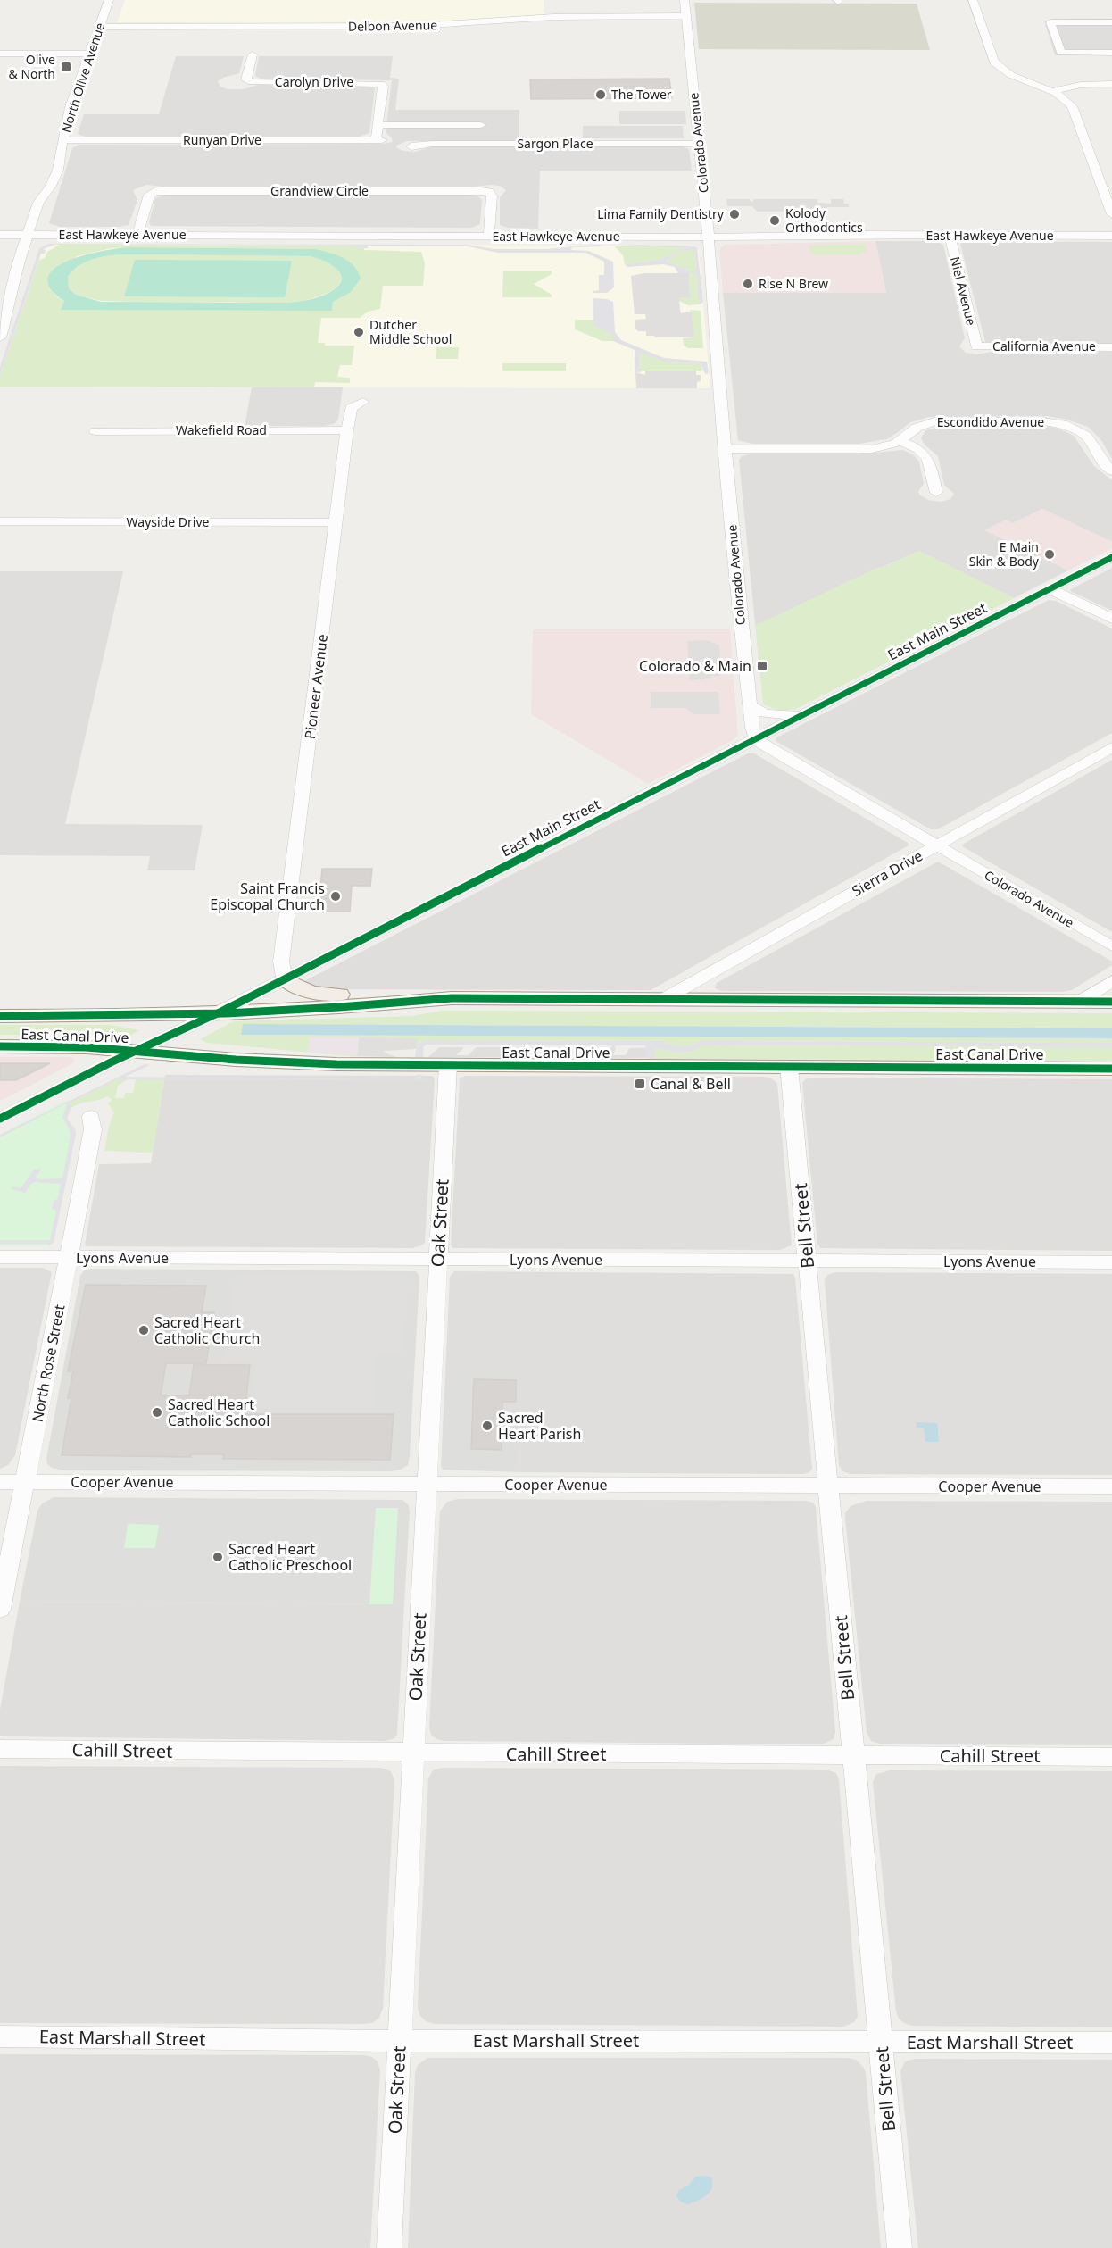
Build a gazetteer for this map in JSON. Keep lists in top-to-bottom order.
{
  "streets": {
    "main road": ["East Canal Drive"],
    "street": [
      "Delbon Avenue",
      "North Olive Avenue",
      "Carolyn Drive",
      "Runyan Drive",
      "Colorado Avenue",
      "Sargon Place",
      "Grandview Circle",
      "East Hawkeye Avenue",
      "Niel Avenue",
      "California Avenue",
      "Escondido Avenue",
      "Wakefield Road",
      "Wayside Drive",
      "East Main Street",
      "Pioneer Avenue",
      "Sierra Drive",
      "Oak Street",
      "Bell Street",
      "Lyons Avenue",
      "North Rose Street",
      "Cooper Avenue",
      "Cahill Street",
      "East Marshall Street"
    ]
  },
  "crossings": [
    ["Delbon Avenue", "North Olive Avenue"],
    ["Delbon Avenue", "Colorado Avenue"],
    ["North Olive Avenue", "Runyan Drive"],
    ["North Olive Avenue", "East Hawkeye Avenue"],
    ["Carolyn Drive", "Runyan Drive"],
    ["Colorado Avenue", "Sargon Place"],
    ["Colorado Avenue", "East Hawkeye Avenue"],
    ["Colorado Avenue", "Escondido Avenue"],
    ["Colorado Avenue", "East Main Street"],
    ["Colorado Avenue", "Sierra Drive"],
    ["Grandview Circle", "East Hawkeye Avenue"],
    ["East Hawkeye Avenue", "Niel Avenue"],
    ["Niel Avenue", "California Avenue"],
    ["Wakefield Road", "Pioneer Avenue"],
    ["Wayside Drive", "Pioneer Avenue"],
    ["East Main Street", "Pioneer Avenue"],
    ["East Main Street", "East Canal Drive"],
    ["Sierra Drive", "East Canal Drive"],
    ["East Canal Drive", "Oak Street"],
    ["East Canal Drive", "Bell Street"],
    ["Oak Street", "Lyons Avenue"],
    ["Oak Street", "Cooper Avenue"],
    ["Oak Street", "Cahill Street"],
    ["Oak Street", "East Marshall Street"],
    ["Bell Street", "Lyons Avenue"],
    ["Bell Street", "Cooper Avenue"],
    ["Bell Street", "Cahill Street"],
    ["Bell Street", "East Marshall Street"],
    ["Lyons Avenue", "North Rose Street"],
    ["North Rose Street", "Cooper Avenue"]
  ],
  "places": {
    "transit": ["Olive & North", "Colorado & Main", "Canal & Bell"],
    "other": [
      "The Tower",
      "Lima Family Dentistry",
      "Kolody Orthodontics",
      "Rise N Brew",
      "Dutcher Middle School",
      "E Main Skin & Body",
      "Saint Francis Episcopal Church",
      "Sacred Heart Catholic Church",
      "Sacred Heart Catholic School",
      "Sacred Heart Parish",
      "Sacred Heart Catholic Preschool"
    ]
  }
}
